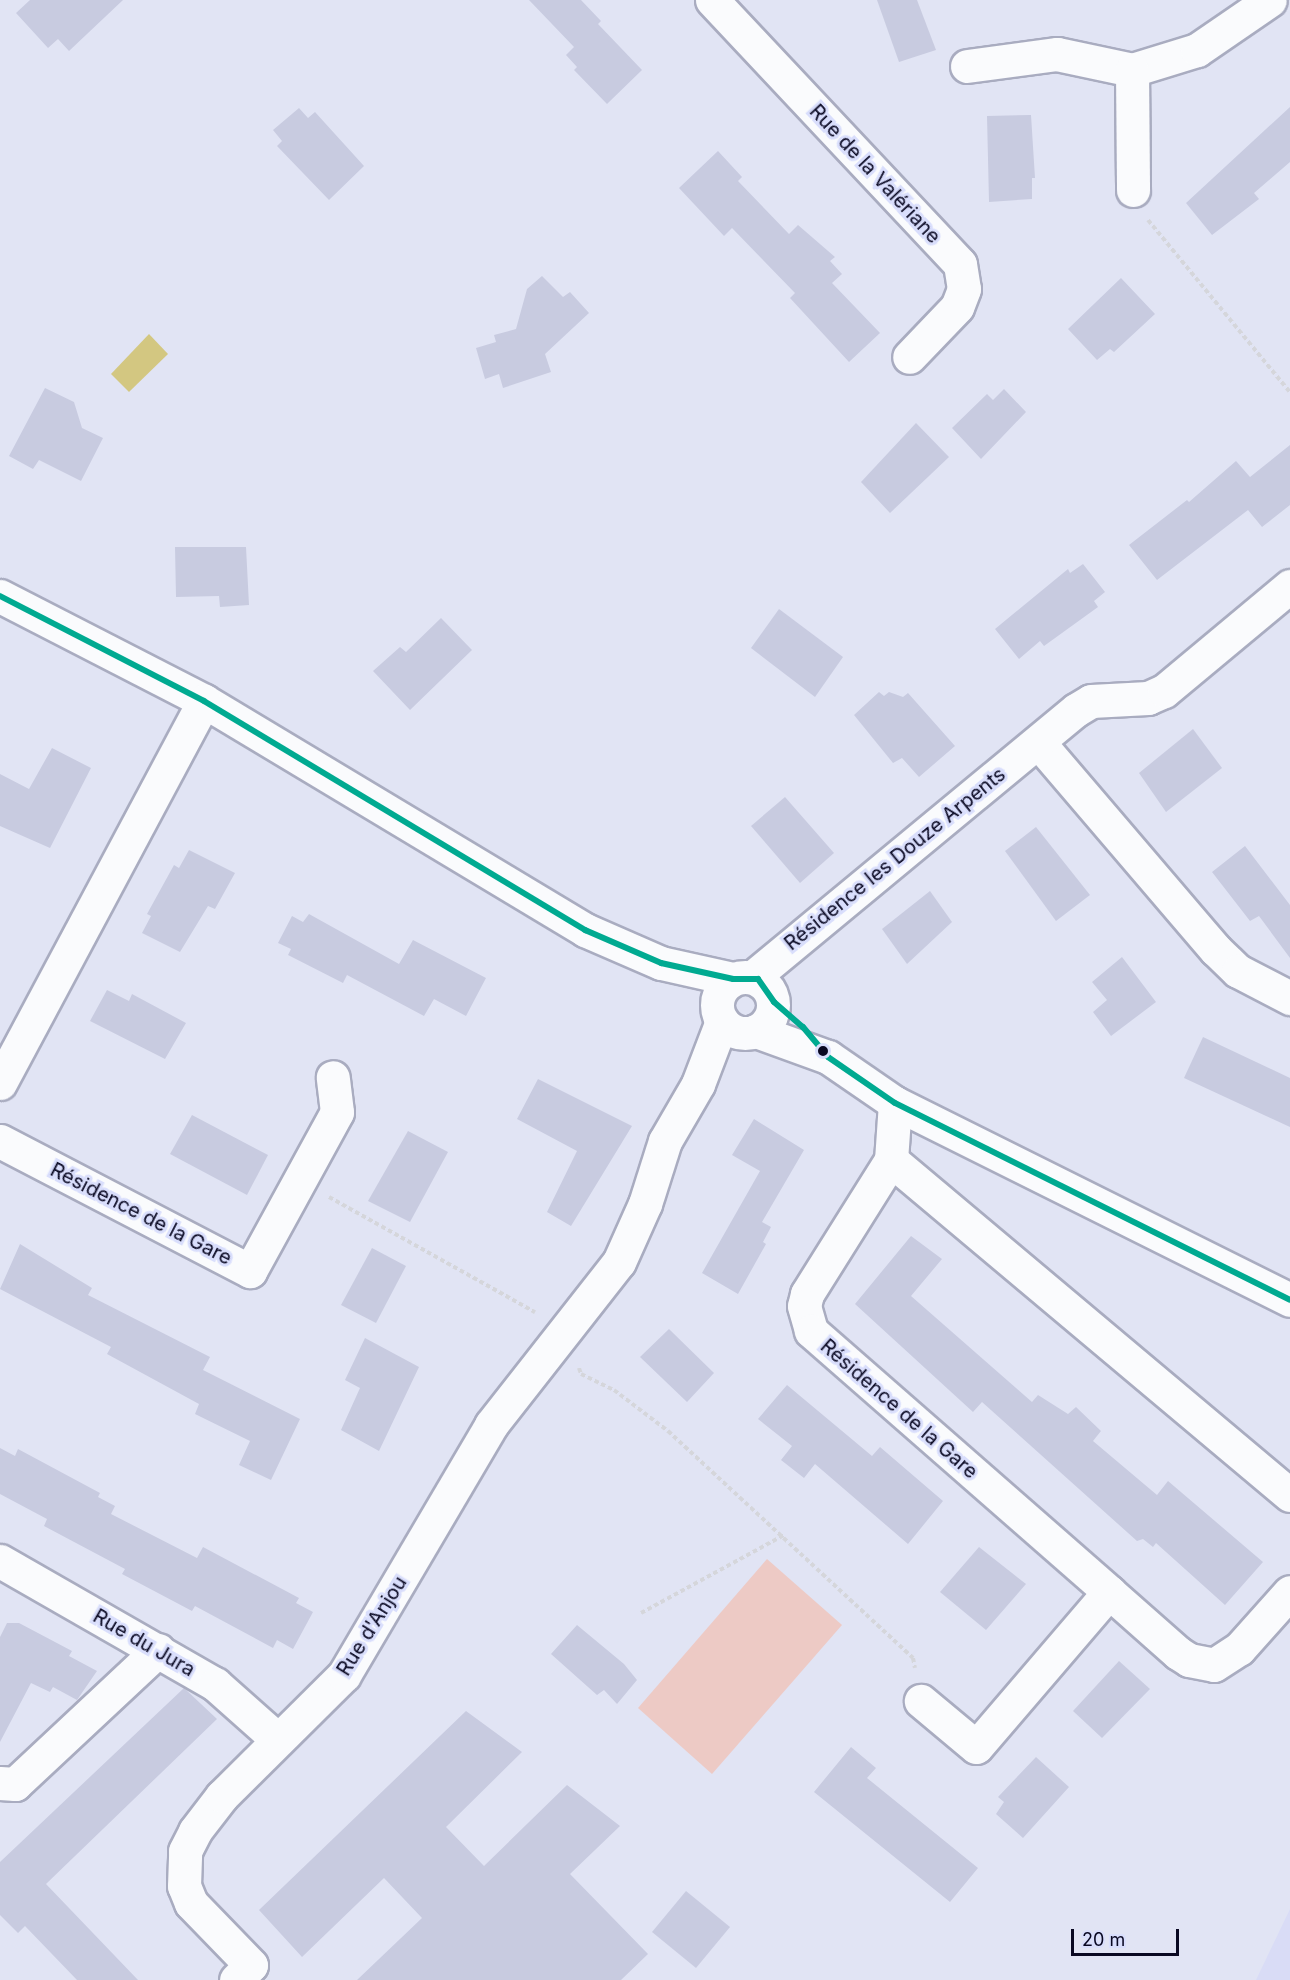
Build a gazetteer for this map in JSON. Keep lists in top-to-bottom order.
{
  "streets": {
    "street": [
      "Rue de la Valériane",
      "Résidence les Douze Arpents",
      "Résidence de la Gare",
      "Rue d'Anjou",
      "Rue du Jura"
    ]
  },
  "crossings": [
    ["Rue d'Anjou", "Rue du Jura"]
  ],
  "scale_bar": "20 m"
}
